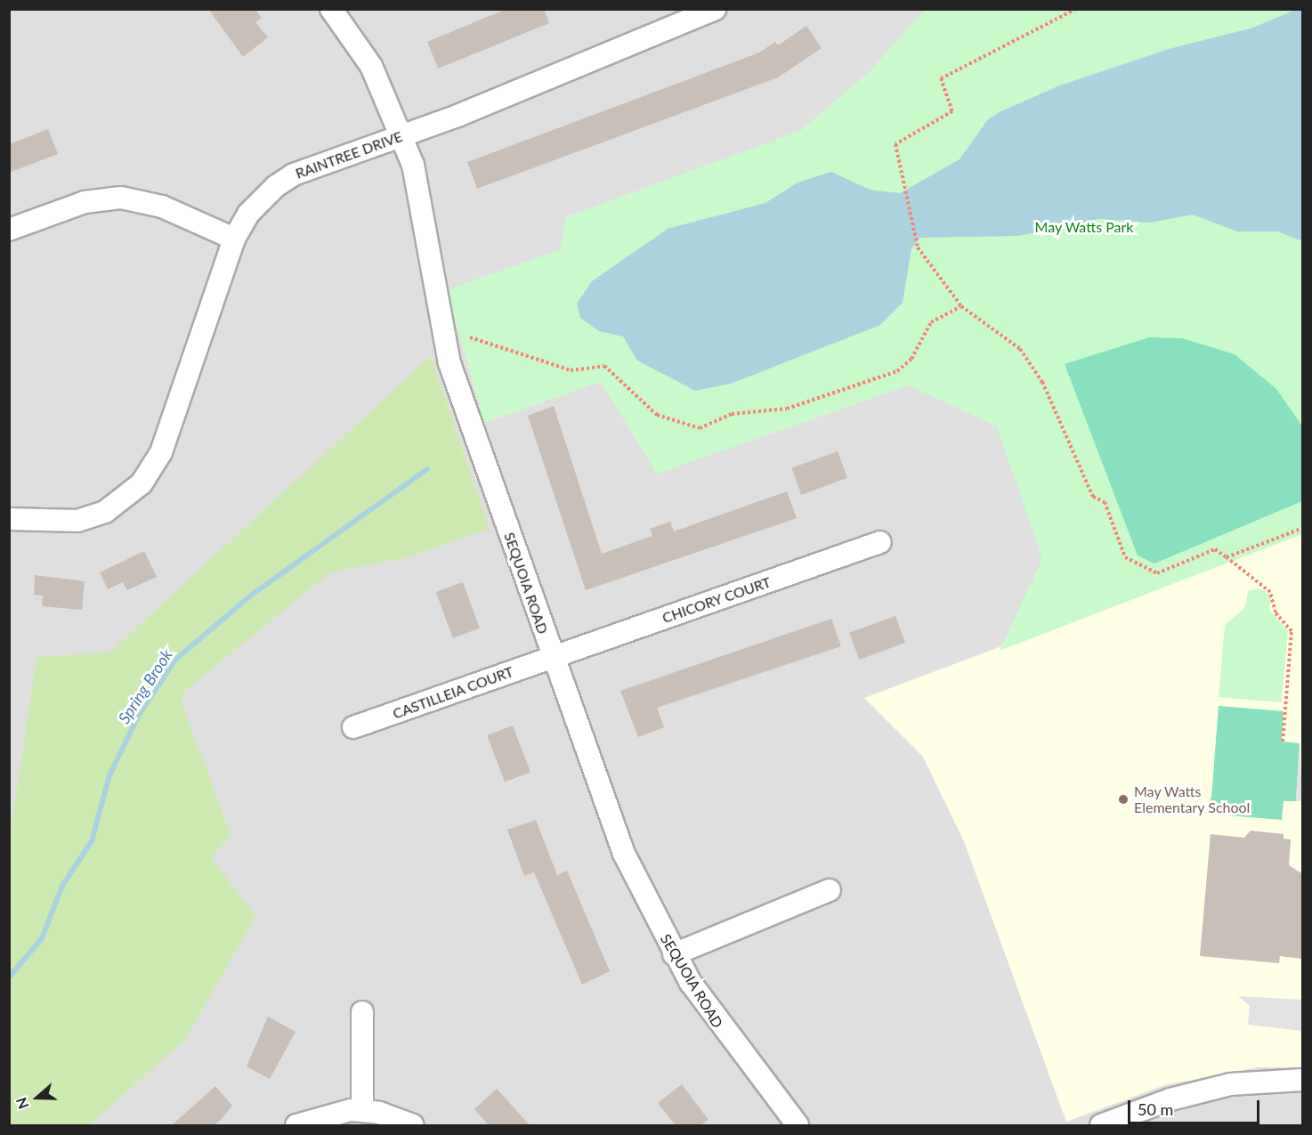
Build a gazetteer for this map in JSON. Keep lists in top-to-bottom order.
{
  "streets": {
    "street": [
      "RAINTREE DRIVE",
      "SEQUOIA ROAD",
      "CHICORY COURT",
      "CASTILLEIA COURT"
    ]
  },
  "crossings": [
    ["RAINTREE DRIVE", "SEQUOIA ROAD"],
    ["SEQUOIA ROAD", "CHICORY COURT"],
    ["SEQUOIA ROAD", "CASTILLEIA COURT"],
    ["CHICORY COURT", "CASTILLEIA COURT"]
  ],
  "water": ["Spring Brook"],
  "parks": ["May Watts Park"],
  "places": ["May Watts Elementary School"],
  "scale_bar": "50 m",
  "north": "left"
}
